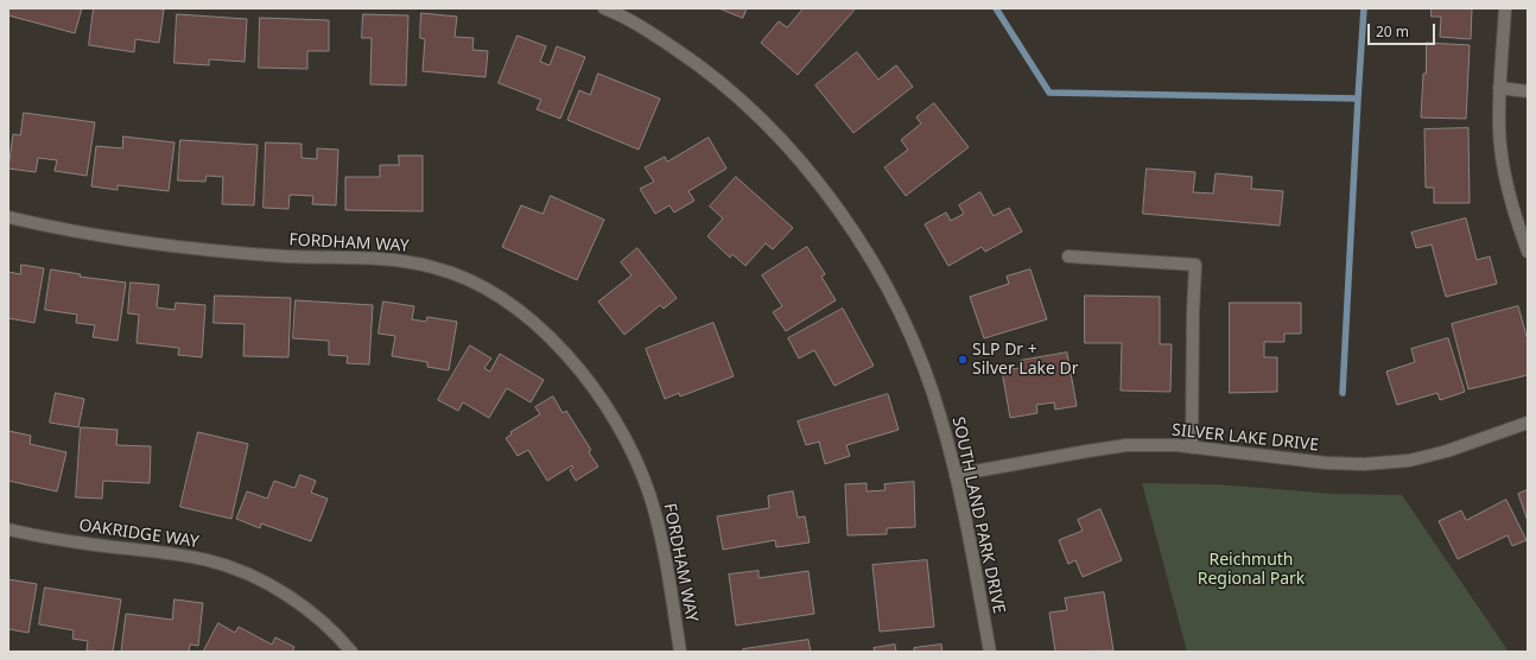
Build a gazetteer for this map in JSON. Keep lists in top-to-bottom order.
{
  "streets": {
    "street": [
      "FORDHAM WAY",
      "SILVER LAKE DRIVE",
      "SOUTH LAND PARK DRIVE",
      "OAKRIDGE WAY"
    ]
  },
  "crossings": [
    ["SILVER LAKE DRIVE", "SOUTH LAND PARK DRIVE"]
  ],
  "parks": ["Reichmuth Regional Park"],
  "places": ["SLP Dr + Silver Lake Dr"],
  "scale_bar": "20 m"
}
